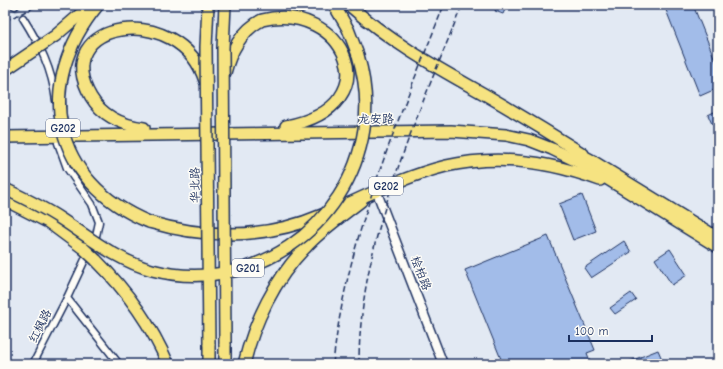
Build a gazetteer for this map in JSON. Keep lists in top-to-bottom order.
{
  "streets": {
    "highway": [
      "龙安路",
      "G202",
      "华北路",
      "G201"
    ],
    "street": ["桧柏路", "红枫路"]
  },
  "crossings": [
    ["龙安路", "G202"],
    ["G202", "桧柏路"]
  ],
  "scale_bar": "100 m"
}
